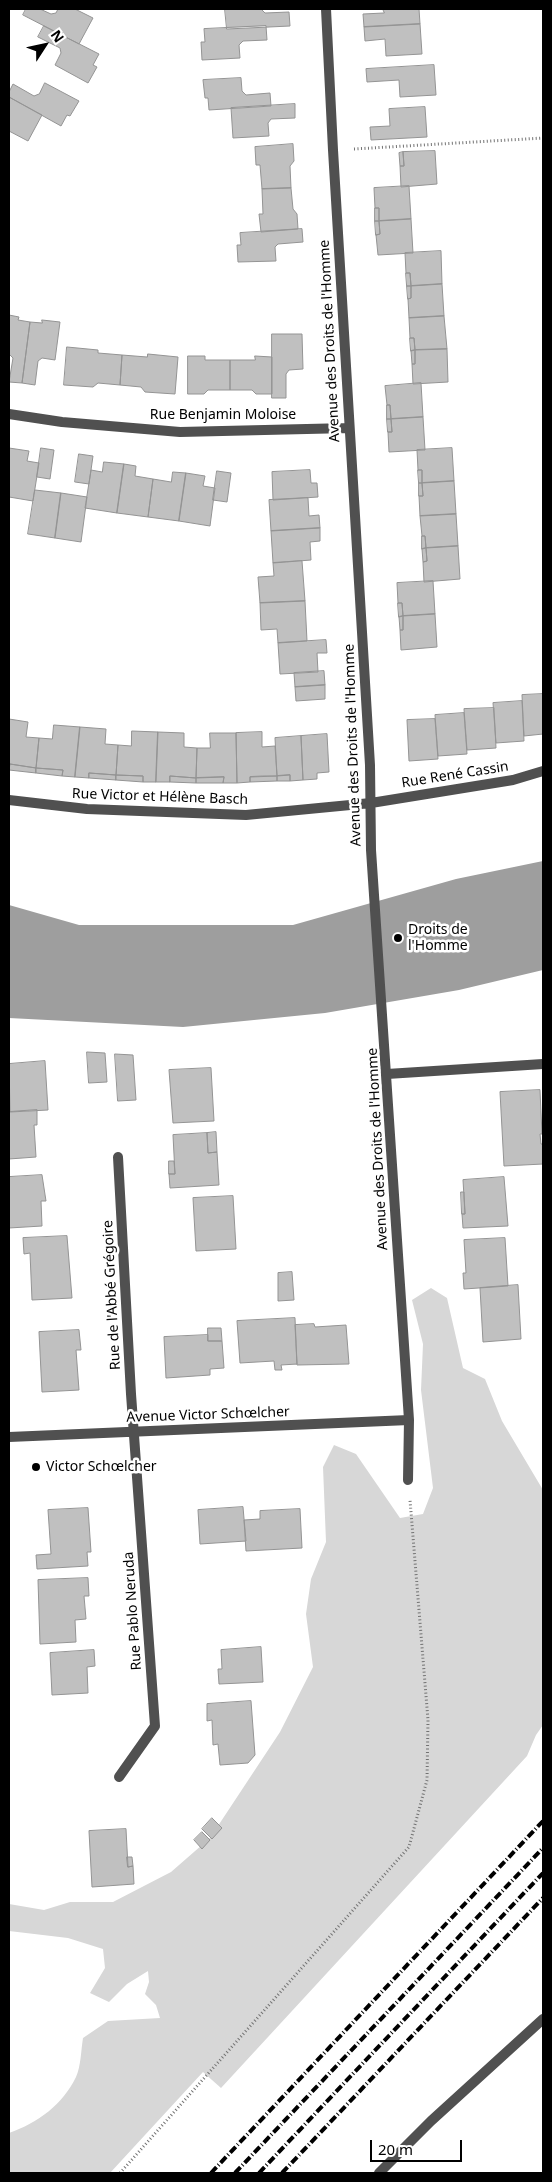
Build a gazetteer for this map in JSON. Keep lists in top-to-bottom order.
{
  "streets": {
    "street": [
      "Avenue des Droits de l'Homme",
      "Rue Benjamin Moloise",
      "Rue René Cassin",
      "Rue Victor et Hélène Basch",
      "Rue de l'Abbé Grégoire",
      "Avenue Victor Schœlcher",
      "Rue Pablo Neruda"
    ]
  },
  "crossings": [
    ["Avenue des Droits de l'Homme", "Rue Benjamin Moloise"],
    ["Avenue des Droits de l'Homme", "Rue René Cassin"],
    ["Avenue des Droits de l'Homme", "Rue Victor et Hélène Basch"],
    ["Avenue des Droits de l'Homme", "Avenue Victor Schœlcher"],
    ["Rue René Cassin", "Rue Victor et Hélène Basch"],
    ["Rue de l'Abbé Grégoire", "Avenue Victor Schœlcher"],
    ["Rue de l'Abbé Grégoire", "Rue Pablo Neruda"],
    ["Avenue Victor Schœlcher", "Rue Pablo Neruda"]
  ],
  "places": ["Droits de l'Homme", "Victor Schœlcher"],
  "scale_bar": "20 m",
  "north": "top right"
}
